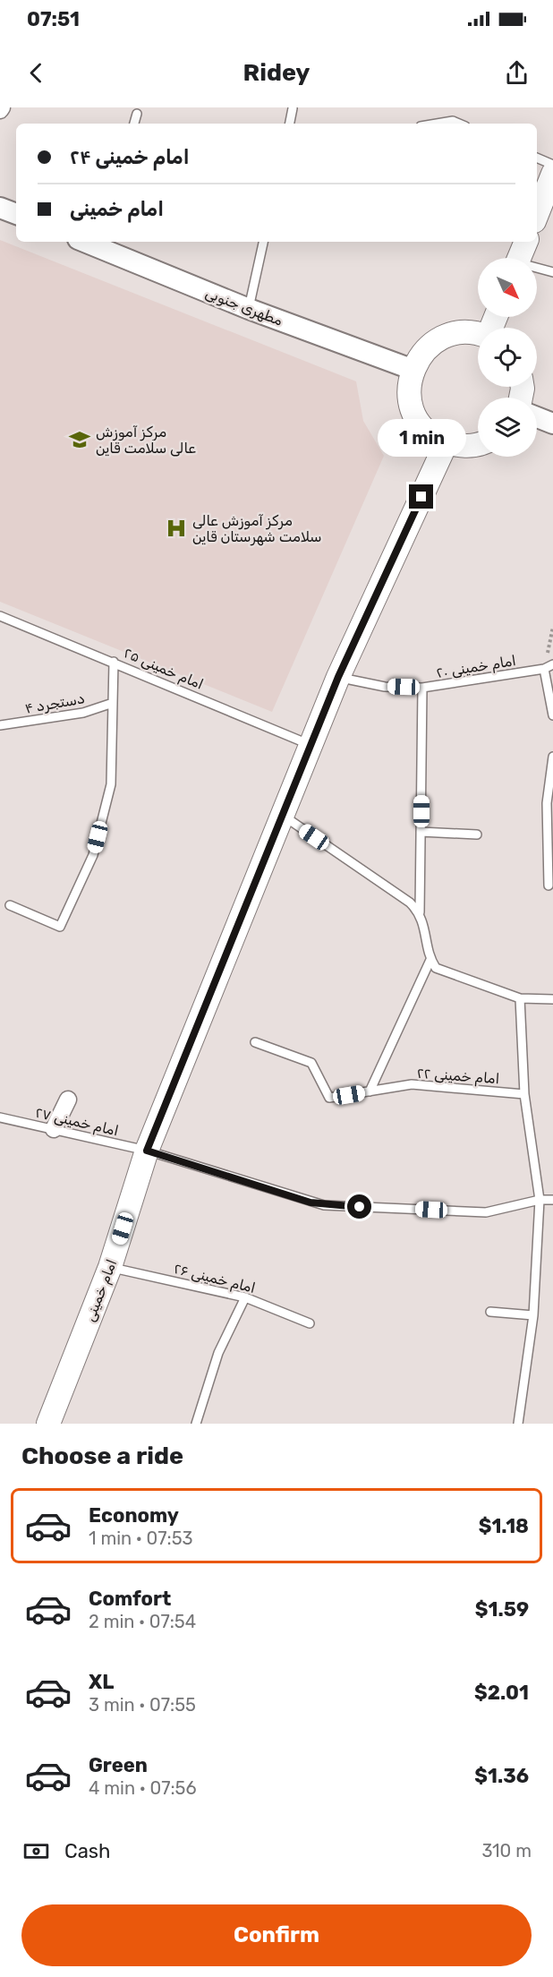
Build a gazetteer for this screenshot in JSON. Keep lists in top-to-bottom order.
{
  "streets": {
    "main road": ["امام خمینی"],
    "street": ["مطهری جنوبی"],
    "lane": [
      "امام خمینی ۲۰",
      "امام خمینی ۲۵",
      "دستجرد ۴",
      "امام خمینی ۲۲",
      "امام خمینی ۲۷",
      "امام خمینی ۲۶"
    ]
  },
  "crossings": [
    ["امام خمینی ۲۰", "امام خمینی"],
    ["امام خمینی ۲۵", "امام خمینی"],
    ["امام خمینی ۲۷", "امام خمینی"],
    ["امام خمینی ۲۶", "امام خمینی"]
  ],
  "places": {
    "school or university": ["مرکز آموزش عالی سلامت قاین"],
    "hospital": ["مرکز آموزش عالی سلامت شهرستان قاین"]
  },
  "north": "bottom right",
  "page": {
    "status": "07:51",
    "header": "Ridey",
    "banner": ["امام خمینی ۲۴", "امام خمینی"],
    "bubble": "1 min",
    "heading": "Choose a ride",
    "list": [
      {
        "name": "Economy",
        "note": "1 min · 07:53",
        "value": "$1.18"
      },
      {
        "name": "Comfort",
        "note": "2 min · 07:54",
        "value": "$1.59"
      },
      {
        "name": "XL",
        "note": "3 min · 07:55",
        "value": "$2.01"
      },
      {
        "name": "Green",
        "note": "4 min · 07:56",
        "value": "$1.36"
      }
    ],
    "pay": ["Cash", "310 m"],
    "buttons": "Confirm"
  }
}
